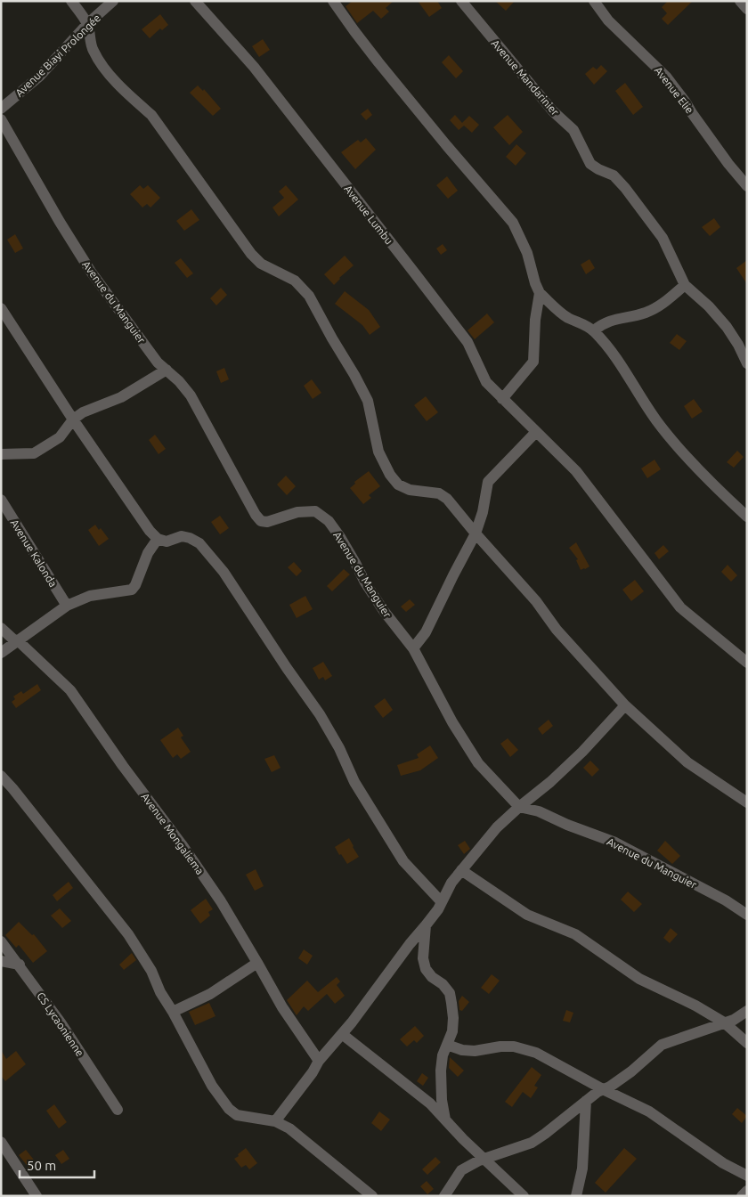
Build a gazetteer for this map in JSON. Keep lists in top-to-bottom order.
{
  "streets": {
    "street": [
      "Avenue Biayi Prolongée",
      "Avenue Mandarinier",
      "Avenue Elie",
      "Avenue Lumbu",
      "Avenue du Manguier",
      "Avenue Kalonda",
      "Avenue Mongaliema",
      "CS Lycaonienne"
    ]
  },
  "scale_bar": "50 m"
}
